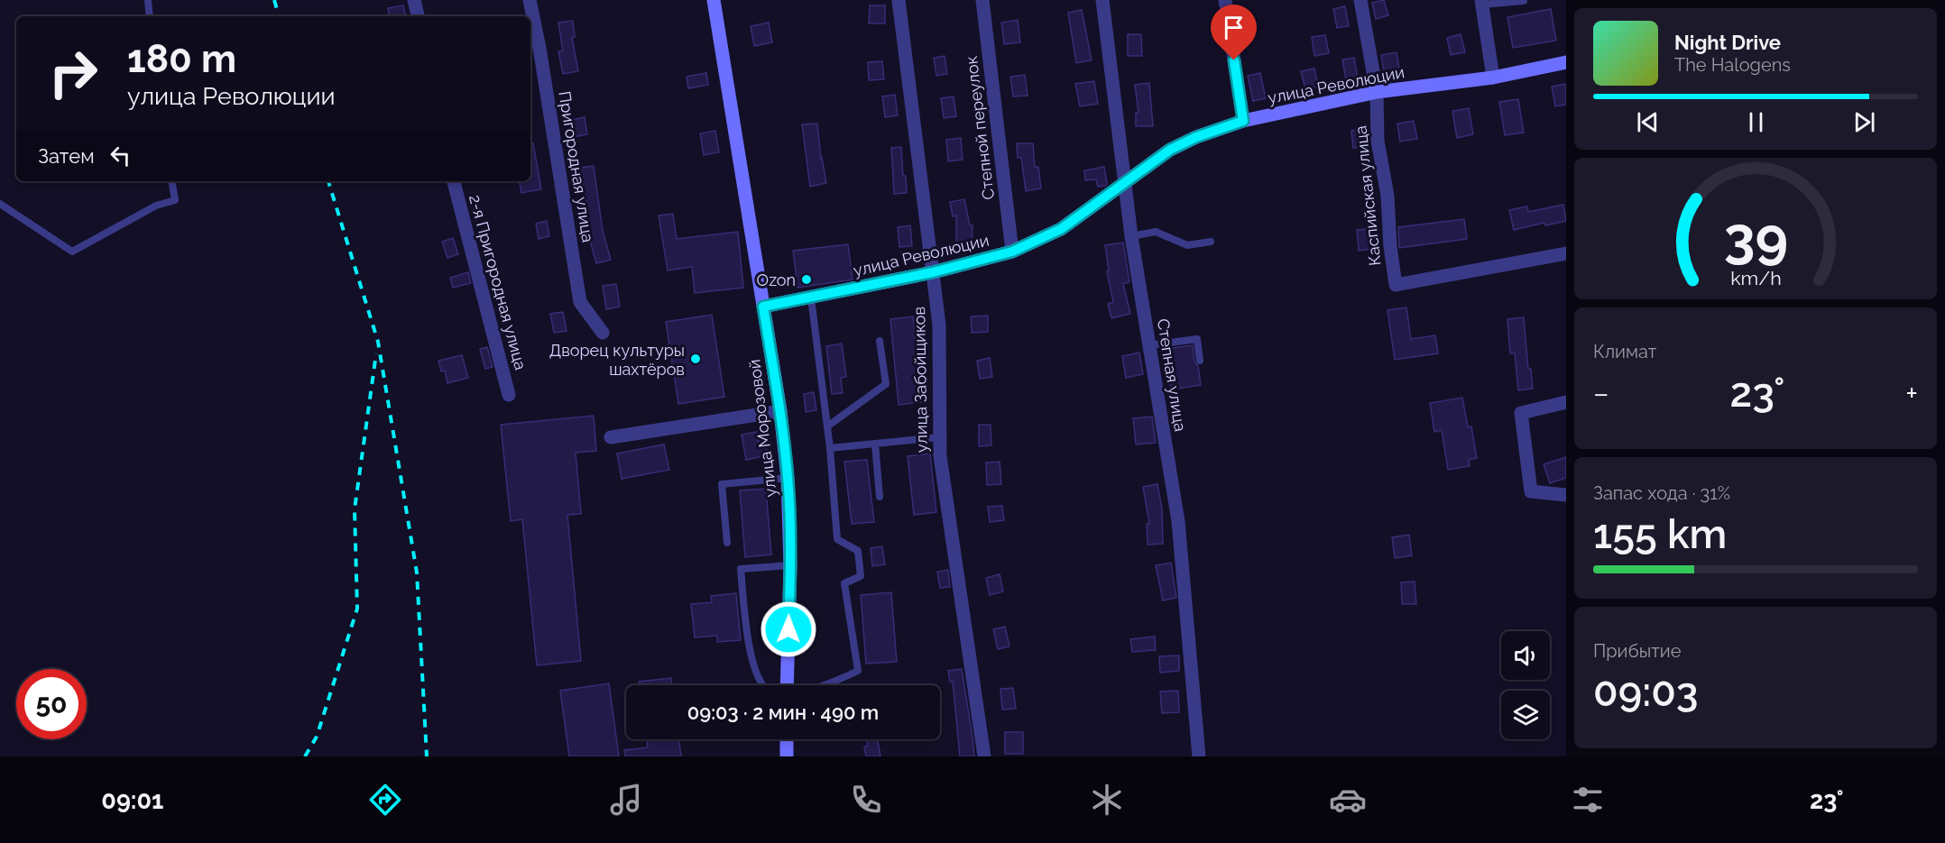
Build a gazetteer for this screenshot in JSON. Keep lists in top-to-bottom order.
{
  "streets": {
    "street": [
      "улица Революции",
      "Степной переулок",
      "Пригородная улица",
      "Каспийская улица",
      "2-я Пригородная улица",
      "Степная улица",
      "улица Забойщиков",
      "улица Морозовой"
    ]
  },
  "crossings": [
    ["улица Революции", "Степной переулок"],
    ["улица Революции", "Каспийская улица"],
    ["улица Революции", "Степная улица"],
    ["улица Революции", "улица Забойщиков"],
    ["улица Революции", "улица Морозовой"]
  ],
  "places": ["Ozon", "Дворец культуры шахтёров"],
  "page": {
    "turn": ["180 m", "улица Революции"],
    "song": ["Night Drive", "The Halogens"],
    "then": "Затем",
    "tile": [
      "Климат",
      ["Запас хода · 31%", "155 km"],
      ["Прибытие", "09:03"]
    ],
    "heat": ["−", "23°", "+"],
    "limit": "50",
    "trip": "09:03 · 2 мин · 490 m",
    "tabs": ["09:01", "23°"],
    "gauge": ["39", "km/h"]
  }
}
